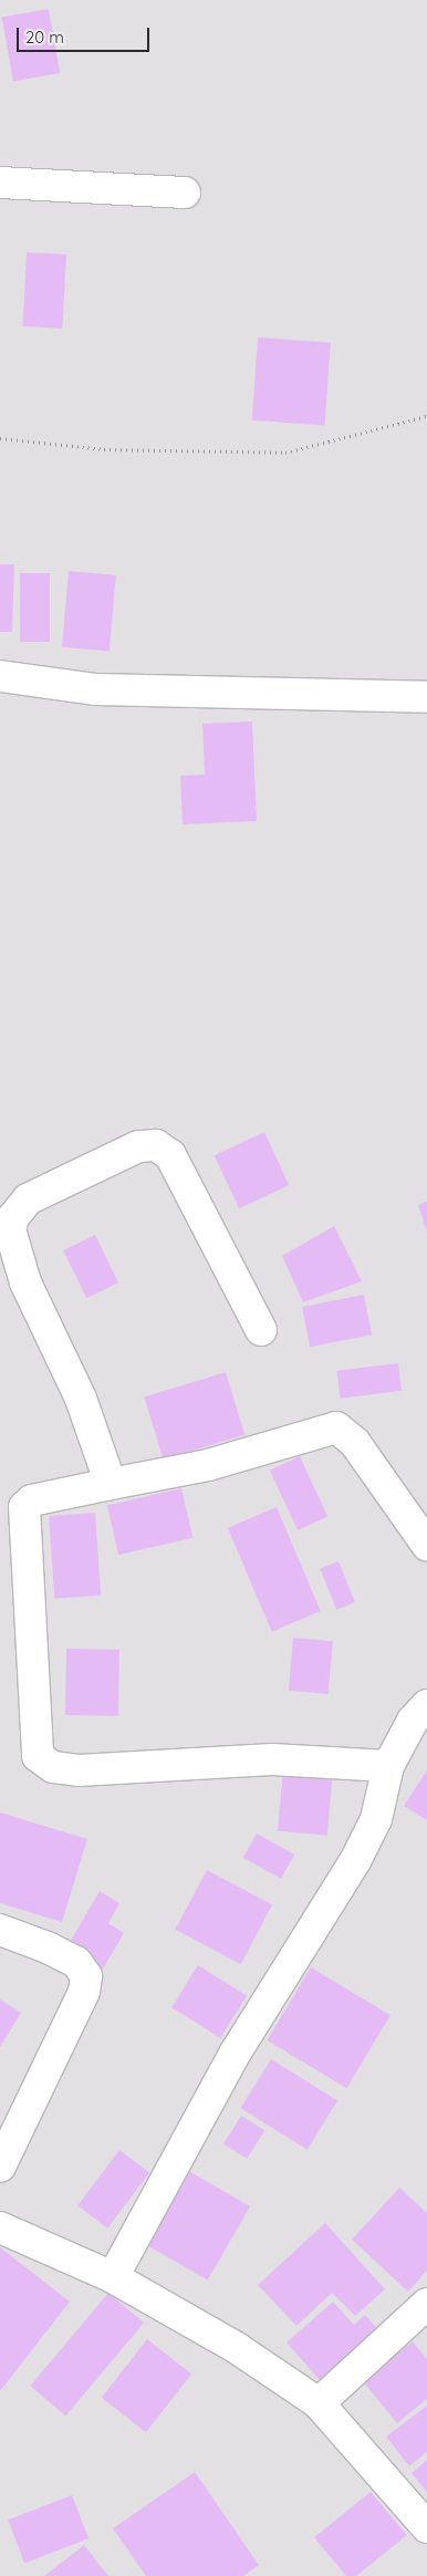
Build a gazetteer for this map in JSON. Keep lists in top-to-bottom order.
{
  "scale_bar": "20 m"
}
